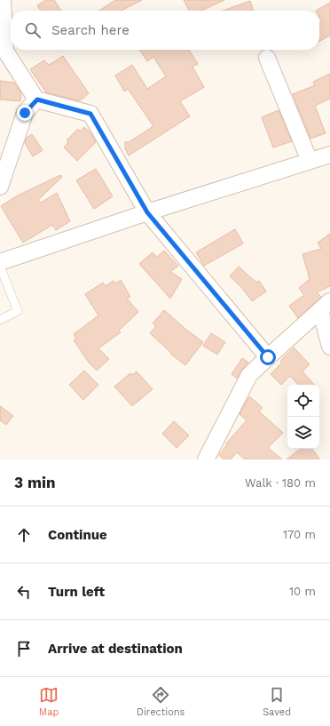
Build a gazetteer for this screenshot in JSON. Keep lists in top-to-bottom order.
{
  "page": {
    "search": "Search here",
    "heading": ["3 min", "Walk · 180 m"],
    "list": [
      ["Continue", "170 m"],
      ["Turn left", "10 m"],
      "Arrive at destination"
    ],
    "nav": ["Map", "Directions", "Saved"]
  }
}
